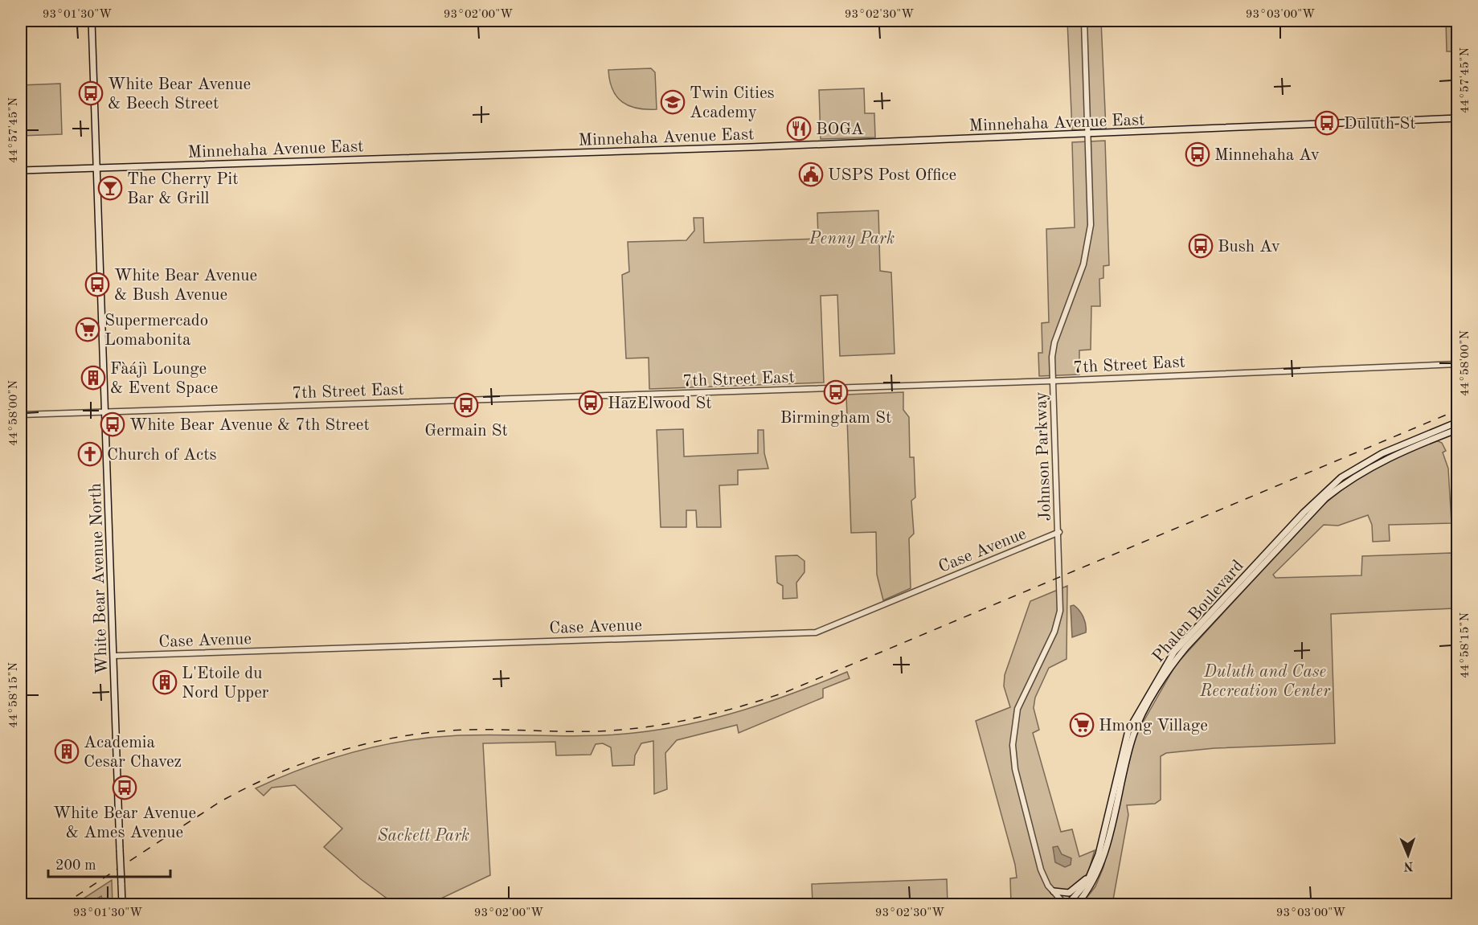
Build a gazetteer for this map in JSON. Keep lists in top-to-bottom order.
{
  "streets": {
    "main road": ["Minnehaha Avenue East", "White Bear Avenue North", "Phalen Boulevard"],
    "street": ["7th Street East", "Johnson Parkway", "Case Avenue"]
  },
  "crossings": [
    ["Minnehaha Avenue East", "Johnson Parkway"],
    ["Minnehaha Avenue East", "White Bear Avenue North"],
    ["7th Street East", "Johnson Parkway"],
    ["7th Street East", "White Bear Avenue North"],
    ["Johnson Parkway", "Case Avenue"],
    ["Johnson Parkway", "Phalen Boulevard"],
    ["Case Avenue", "White Bear Avenue North"]
  ],
  "parks": ["Penny Park", "Duluth and Case Recreation Center", "Sackett Park"],
  "places": {
    "bus stop": [
      "White Bear Avenue & Beech Street",
      "Duluth St",
      "Minnehaha Av",
      "Bush Av",
      "White Bear Avenue & Bush Avenue",
      "Birmingham St",
      "HazElwood St",
      "Germain St",
      "White Bear Avenue & 7th Street",
      "White Bear Avenue & Ames Avenue"
    ],
    "school or university": ["Twin Cities Academy"],
    "restaurant": ["BOGA"],
    "public building": ["USPS Post Office"],
    "bar": ["The Cherry Pit Bar & Grill"],
    "supermarket": ["Supermercado Lomabonita", "Hmong Village"],
    "building": ["Fàájì Lounge & Event Space", "L'Etoile du Nord Upper", "Academia Cesar Chavez"],
    "church": ["Church of Acts"]
  },
  "scale_bar": "200 m",
  "north": "bottom",
  "coordinates": [
    "93°01'30\"W",
    "93°02'00\"W",
    "93°02'30\"W",
    "93°03'00\"W",
    "44°57'45\"N",
    "44°58'00\"N",
    "44°58'15\"N"
  ]
}
